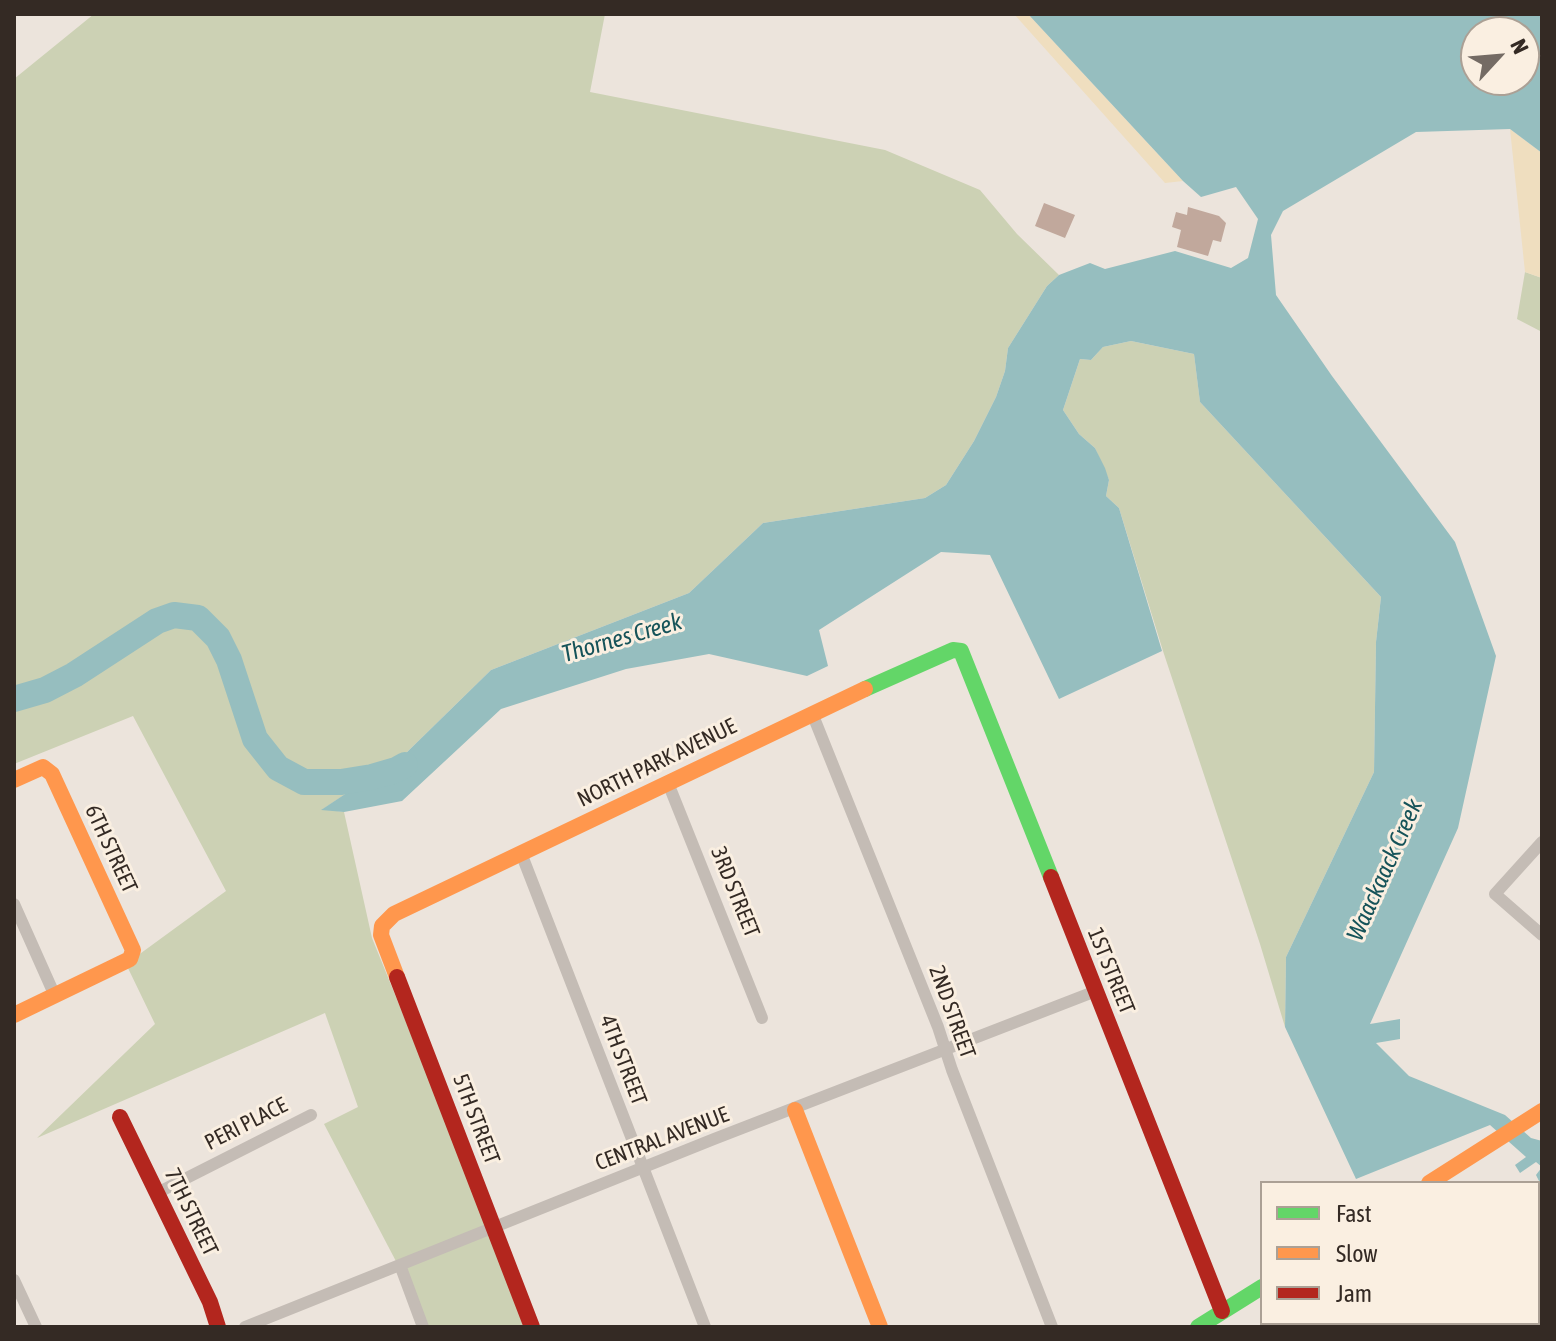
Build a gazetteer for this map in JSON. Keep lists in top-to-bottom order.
{
  "streets": {
    "street": [
      "NORTH PARK AVENUE",
      "6TH STREET",
      "3RD STREET",
      "1ST STREET",
      "2ND STREET",
      "4TH STREET",
      "5TH STREET",
      "PERI PLACE",
      "CENTRAL AVENUE",
      "7TH STREET"
    ]
  },
  "crossings": [
    ["NORTH PARK AVENUE", "3RD STREET"],
    ["NORTH PARK AVENUE", "1ST STREET"],
    ["NORTH PARK AVENUE", "2ND STREET"],
    ["NORTH PARK AVENUE", "4TH STREET"],
    ["NORTH PARK AVENUE", "5TH STREET"],
    ["1ST STREET", "CENTRAL AVENUE"],
    ["2ND STREET", "CENTRAL AVENUE"],
    ["4TH STREET", "CENTRAL AVENUE"],
    ["5TH STREET", "CENTRAL AVENUE"],
    ["PERI PLACE", "7TH STREET"]
  ],
  "water": ["Thornes Creek", "Waackaack Creek"],
  "legend": ["Fast", "Slow", "Jam"],
  "north": "top right"
}
